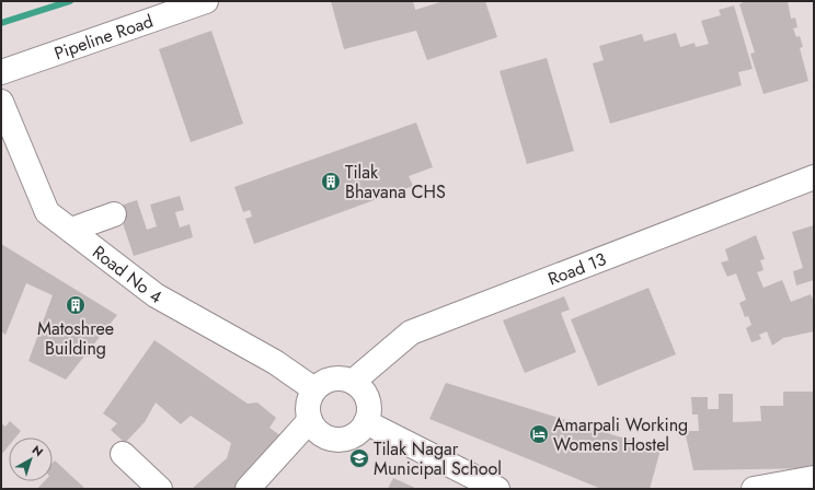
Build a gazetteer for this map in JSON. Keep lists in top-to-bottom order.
{
  "streets": {
    "street": ["Pipeline Road", "Road 13", "Road No 4"]
  },
  "crossings": [
    ["Road 13", "Road No 4"]
  ],
  "places": {
    "building": ["Tilak Bhavana CHS", "Matoshree Building"],
    "hotel": ["Amarpali Working Womens Hostel"],
    "school or university": ["Tilak Nagar Municipal School"]
  },
  "north": "top right"
}
